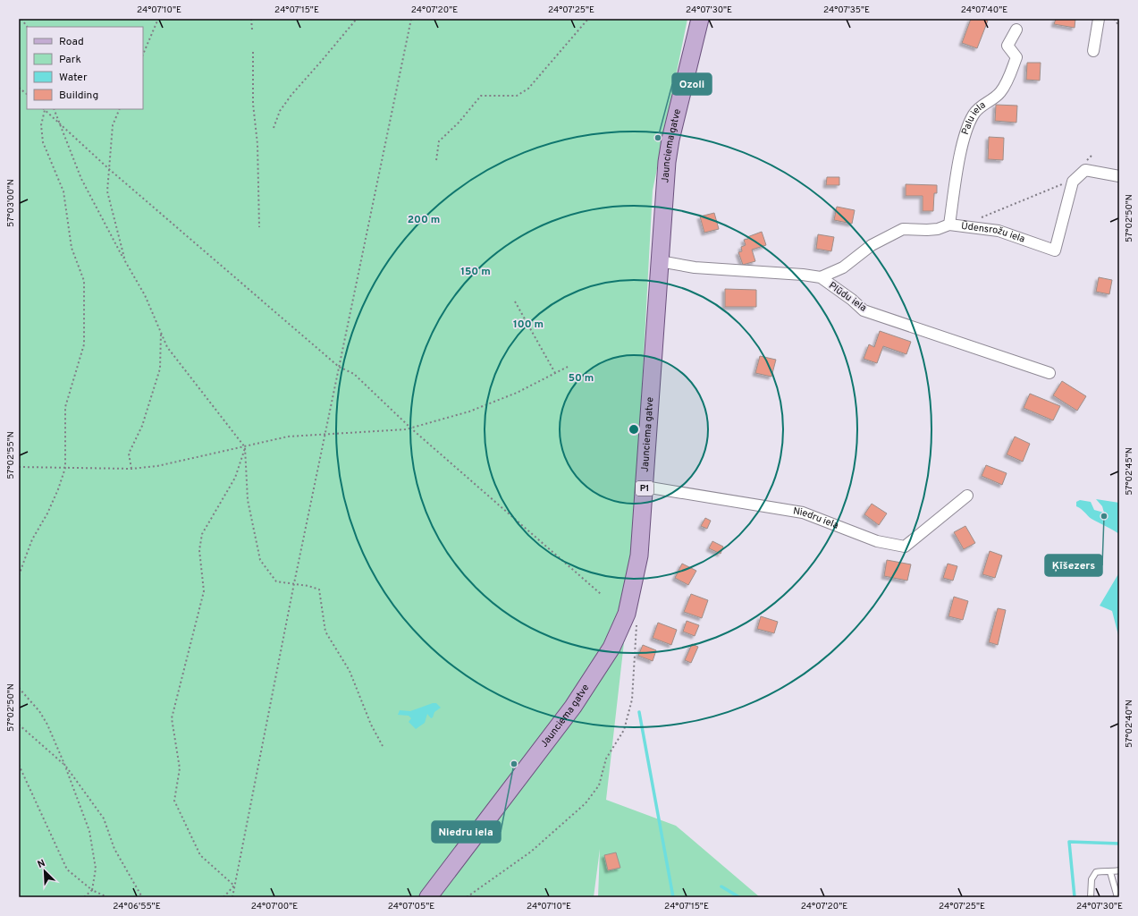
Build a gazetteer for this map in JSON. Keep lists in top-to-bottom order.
{
  "streets": {
    "main road": ["Jaunciema gatve", "P1"],
    "street": [
      "Palu iela",
      "Ūdensrožu iela",
      "Plūdu iela",
      "Niedru iela"
    ]
  },
  "crossings": [
    ["Palu iela", "Ūdensrožu iela"],
    ["Jaunciema gatve", "Plūdu iela"],
    ["Jaunciema gatve", "Niedru iela"],
    ["Ūdensrožu iela", "Plūdu iela"]
  ],
  "places": ["Ozoli", "Ķīšezers", "Niedru iela"],
  "legend": [
    "Road",
    "Park",
    "Water",
    "Building"
  ],
  "north": "top left",
  "coordinates": [
    "24°07'10\"E",
    "24°07'15\"E",
    "24°07'20\"E",
    "24°07'25\"E",
    "24°07'30\"E",
    "24°07'35\"E",
    "24°07'40\"E",
    "57°03'00\"N",
    "57°02'50\"N",
    "57°02'55\"N",
    "57°02'45\"N",
    "57°02'40\"N",
    "24°06'55\"E",
    "24°07'00\"E",
    "24°07'05\"E"
  ],
  "rings": [
    "200 m",
    "150 m",
    "100 m",
    "50 m"
  ]
}
